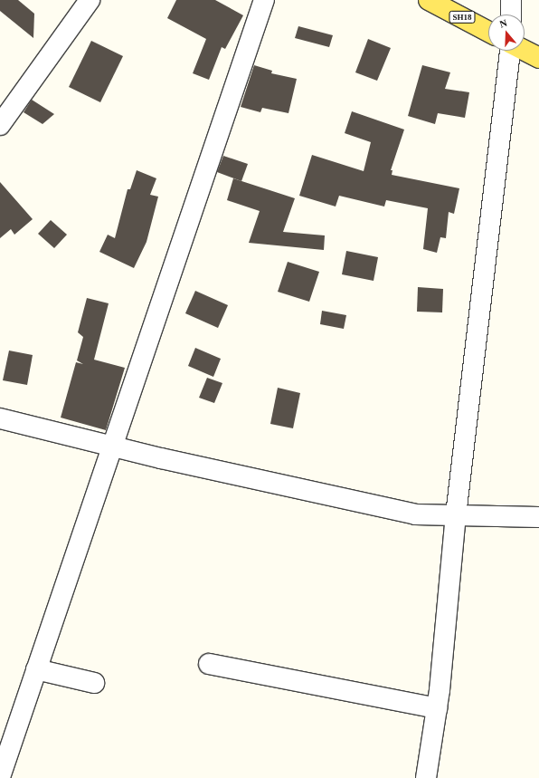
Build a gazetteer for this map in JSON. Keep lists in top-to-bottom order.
{
  "streets": {
    "main road": ["SH18"]
  },
  "north": "top"
}
